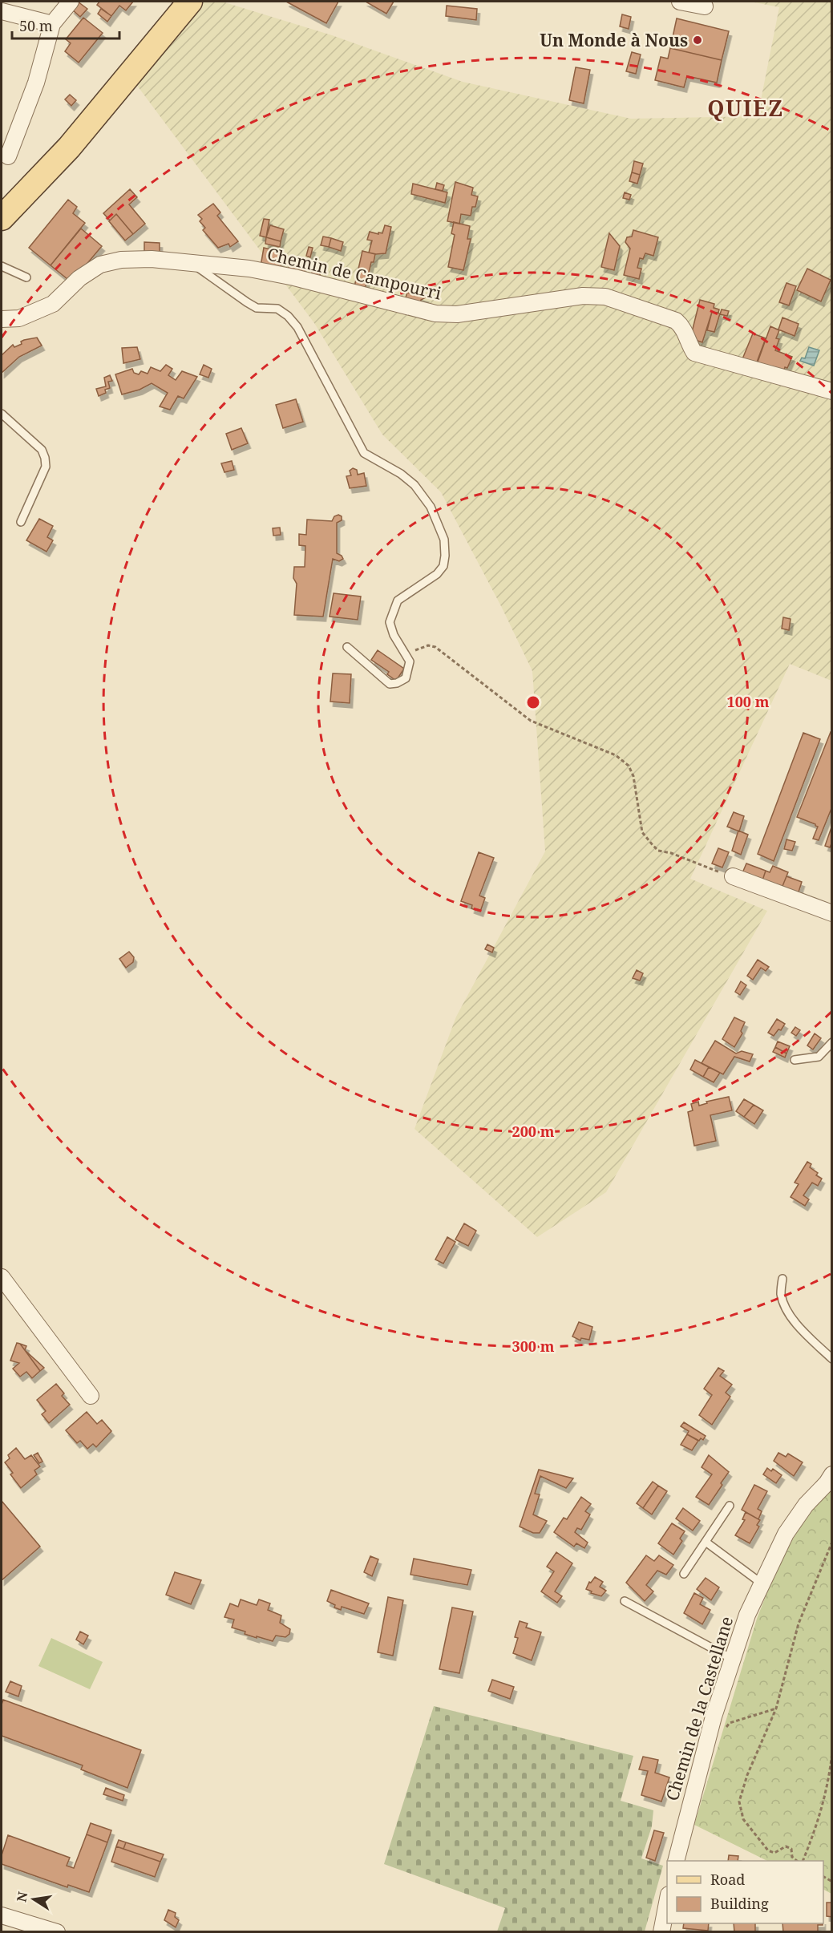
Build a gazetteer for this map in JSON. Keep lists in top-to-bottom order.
{
  "streets": {
    "street": ["Chemin de Campourri", "Chemin de la Castellane"]
  },
  "districts": ["QUIEZ"],
  "places": ["Un Monde à Nous"],
  "legend": ["Road", "Building"],
  "scale_bar": "50 m",
  "north": "left",
  "rings": ["100 m", "200 m", "300 m"]
}
